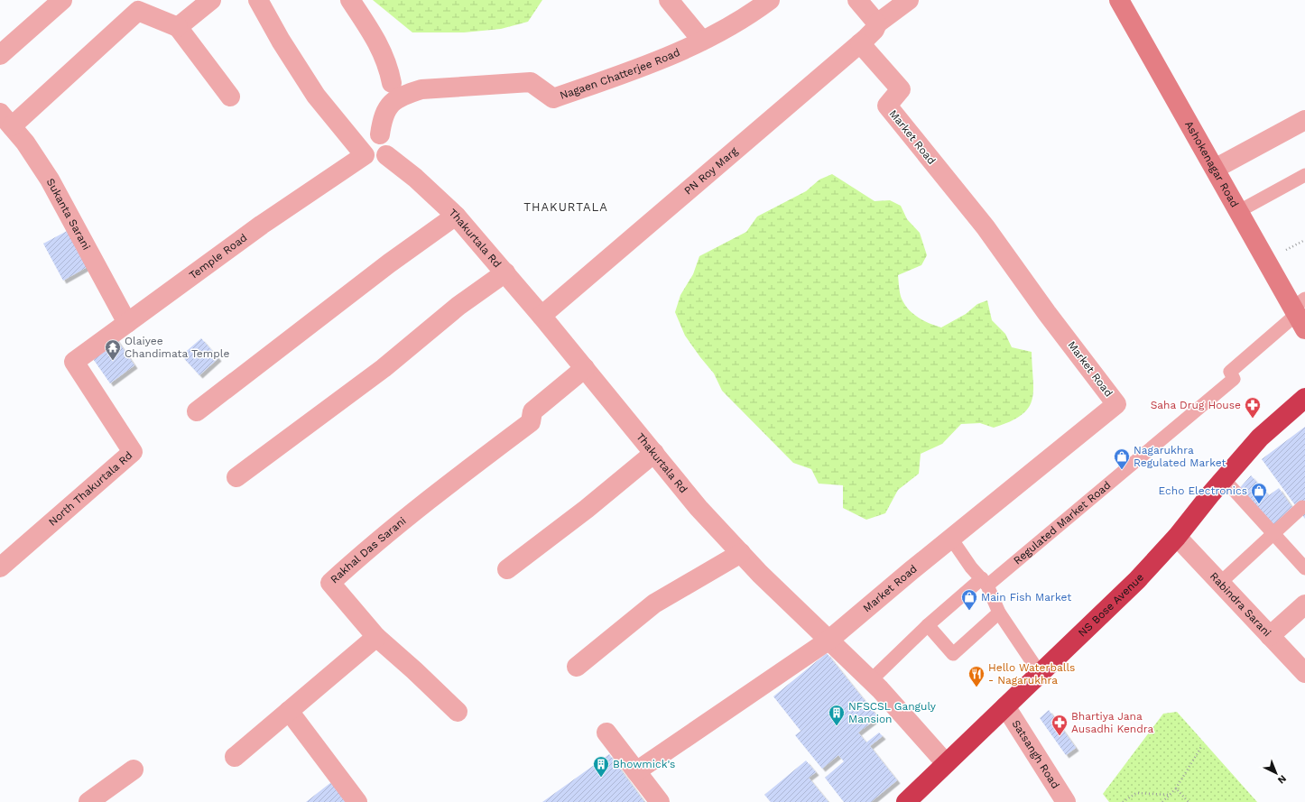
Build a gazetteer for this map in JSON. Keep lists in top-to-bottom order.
{
  "streets": {
    "highway": ["NS Bose Avenue"],
    "main road": ["Ashokenagar Road"],
    "street": [
      "Nagaen Chatterjee Road",
      "Market Road",
      "PN Roy Marg",
      "Sukanta Sarani",
      "Thakurtala Rd",
      "Temple Road",
      "North Thakurtala Rd",
      "Rakhal Das Sarani",
      "Rabindra Sarani",
      "Satsangh Road"
    ],
    "lane": ["Regulated Market Road"]
  },
  "crossings": [
    ["Market Road", "PN Roy Marg"],
    ["Market Road", "Thakurtala Rd"],
    ["Ashokenagar Road", "Regulated Market Road"],
    ["PN Roy Marg", "Thakurtala Rd"],
    ["Sukanta Sarani", "Temple Road"],
    ["Thakurtala Rd", "Regulated Market Road"],
    ["Thakurtala Rd", "Rakhal Das Sarani"],
    ["Thakurtala Rd", "NS Bose Avenue"],
    ["Temple Road", "North Thakurtala Rd"],
    ["NS Bose Avenue", "Rabindra Sarani"],
    ["NS Bose Avenue", "Satsangh Road"]
  ],
  "districts": ["THAKURTALA"],
  "places": {
    "temple": ["Olaiyee Chandimata Temple"],
    "pharmacy": ["Saha Drug House", "Bhartiya Jana Ausadhi Kendra"],
    "shop": ["Nagarukhra Regulated Market", "Echo Electronics", "Main Fish Market"],
    "restaurant": ["Hello Waterballs - Nagarukhra"],
    "building": ["NFSCSL Ganguly Mansion", "Bhowmick's"]
  },
  "north": "bottom right"
}
